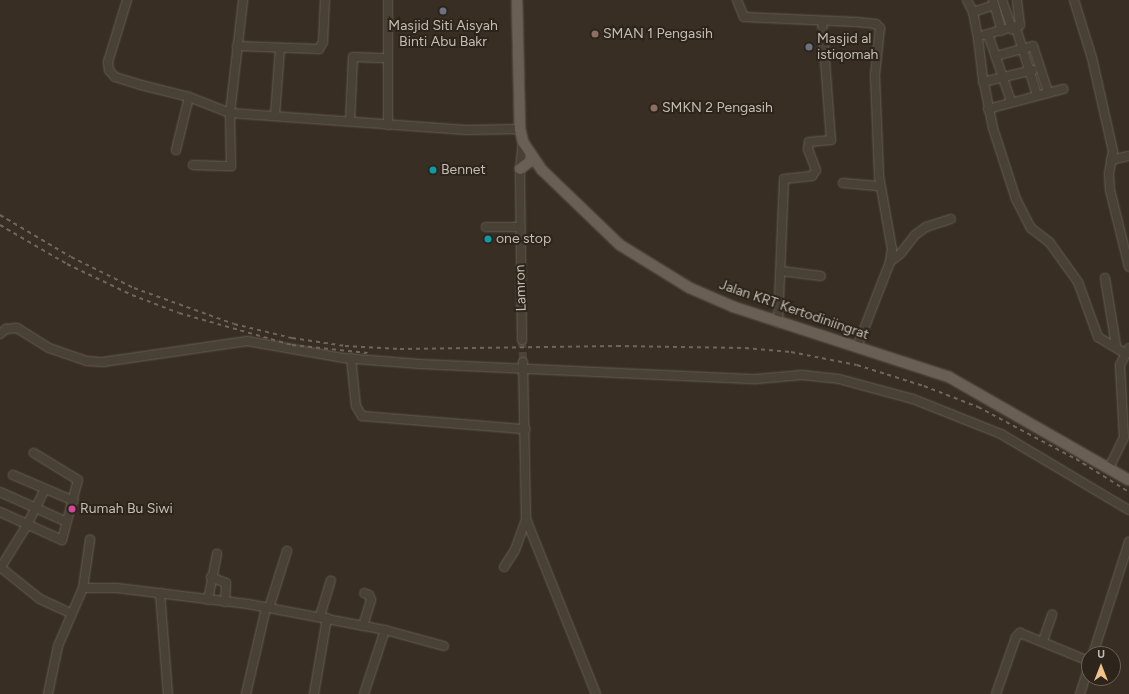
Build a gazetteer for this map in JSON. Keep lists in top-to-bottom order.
{
  "streets": {
    "main road": ["Jalan KRT Kertodiniingrat"],
    "street": ["Lamron"]
  },
  "crossings": [
    ["Lamron", "Jalan KRT Kertodiniingrat"]
  ],
  "places": [
    "Masjid Siti Aisyah Binti Abu Bakr",
    "SMAN 1 Pengasih",
    "Masjid al istiqomah",
    "SMKN 2 Pengasih",
    "Bennet",
    "one stop",
    "Rumah Bu Siwi"
  ],
  "north": "top"
}
